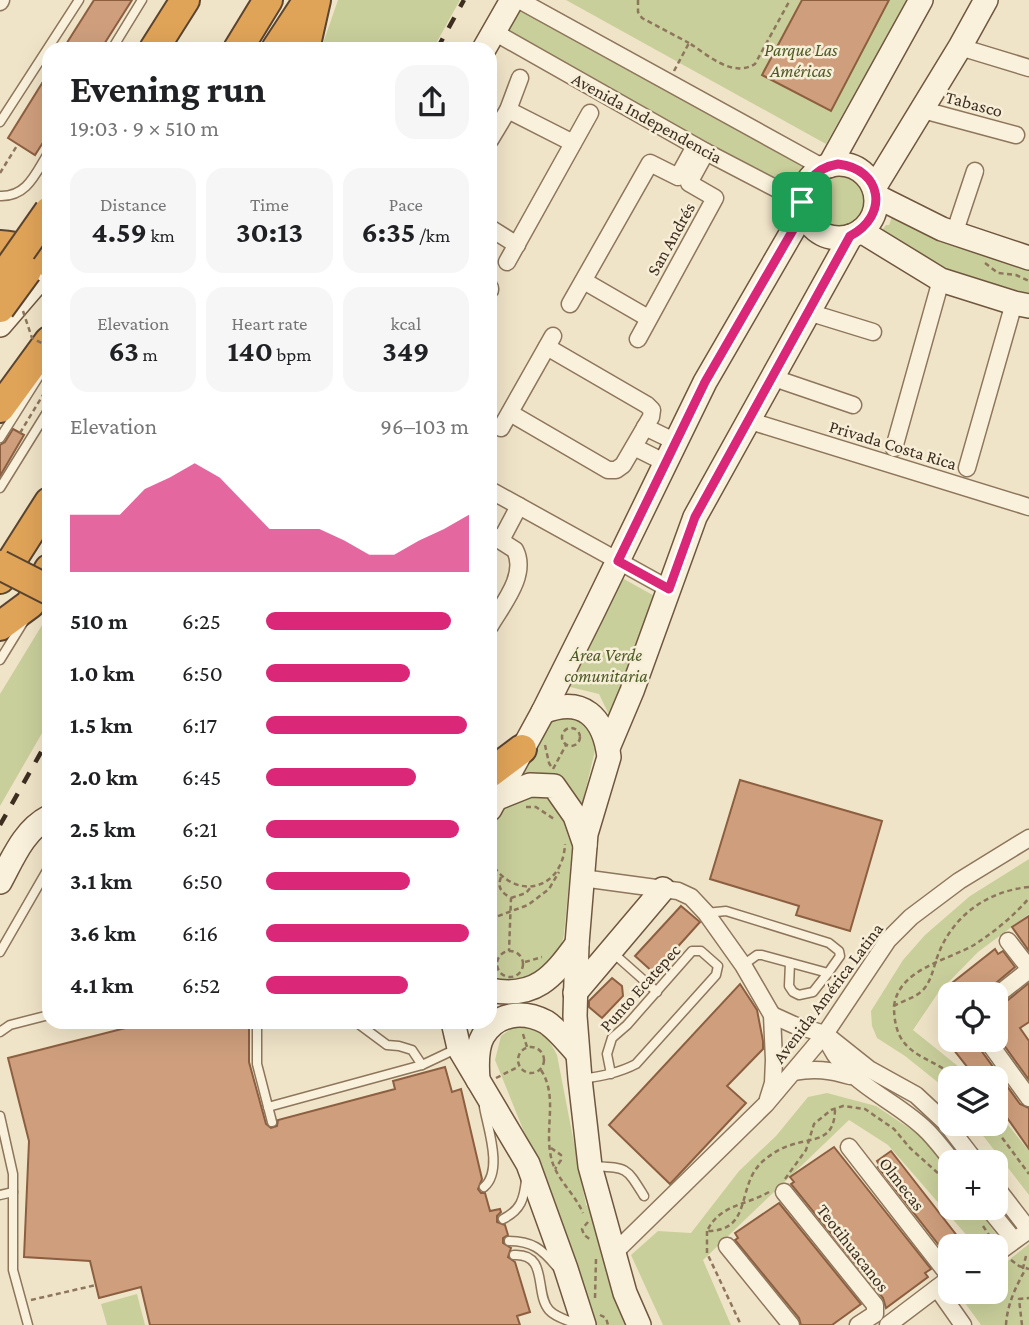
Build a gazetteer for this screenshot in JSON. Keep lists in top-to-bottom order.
{
  "streets": {
    "street": [
      "Tabasco",
      "Avenida Independencia",
      "San Andrés",
      "Privada Costa Rica",
      "Avenida América Latina",
      "Olmecas",
      "Teotihuacanos"
    ],
    "lane": ["Punto Ecatepec"]
  },
  "crossings": [
    ["Avenida Independencia", "San Andrés"]
  ],
  "parks": ["Parque Las Américas", "Área Verde comunitaria"],
  "page": {
    "heading": ["Evening run", "19:03 · 9 × 510 m"],
    "stats": [
      ["Distance", "4.59 km"],
      ["Time", "30:13"],
      ["Pace", "6:35 /km"],
      ["Elevation", "63 m"],
      ["Heart rate", "140 bpm"],
      ["kcal", "349"]
    ],
    "chart": ["Elevation", "96–103 m"],
    "list": [
      {
        "name": "510 m",
        "note": "6:25"
      },
      {
        "name": "1.0 km",
        "note": "6:50"
      },
      {
        "name": "1.5 km",
        "note": "6:17"
      },
      {
        "name": "2.0 km",
        "note": "6:45"
      },
      {
        "name": "2.5 km",
        "note": "6:21"
      },
      {
        "name": "3.1 km",
        "note": "6:50"
      },
      {
        "name": "3.6 km",
        "note": "6:16"
      },
      {
        "name": "4.1 km",
        "note": "6:52"
      }
    ],
    "map_buttons": ["+", "−"]
  }
}
